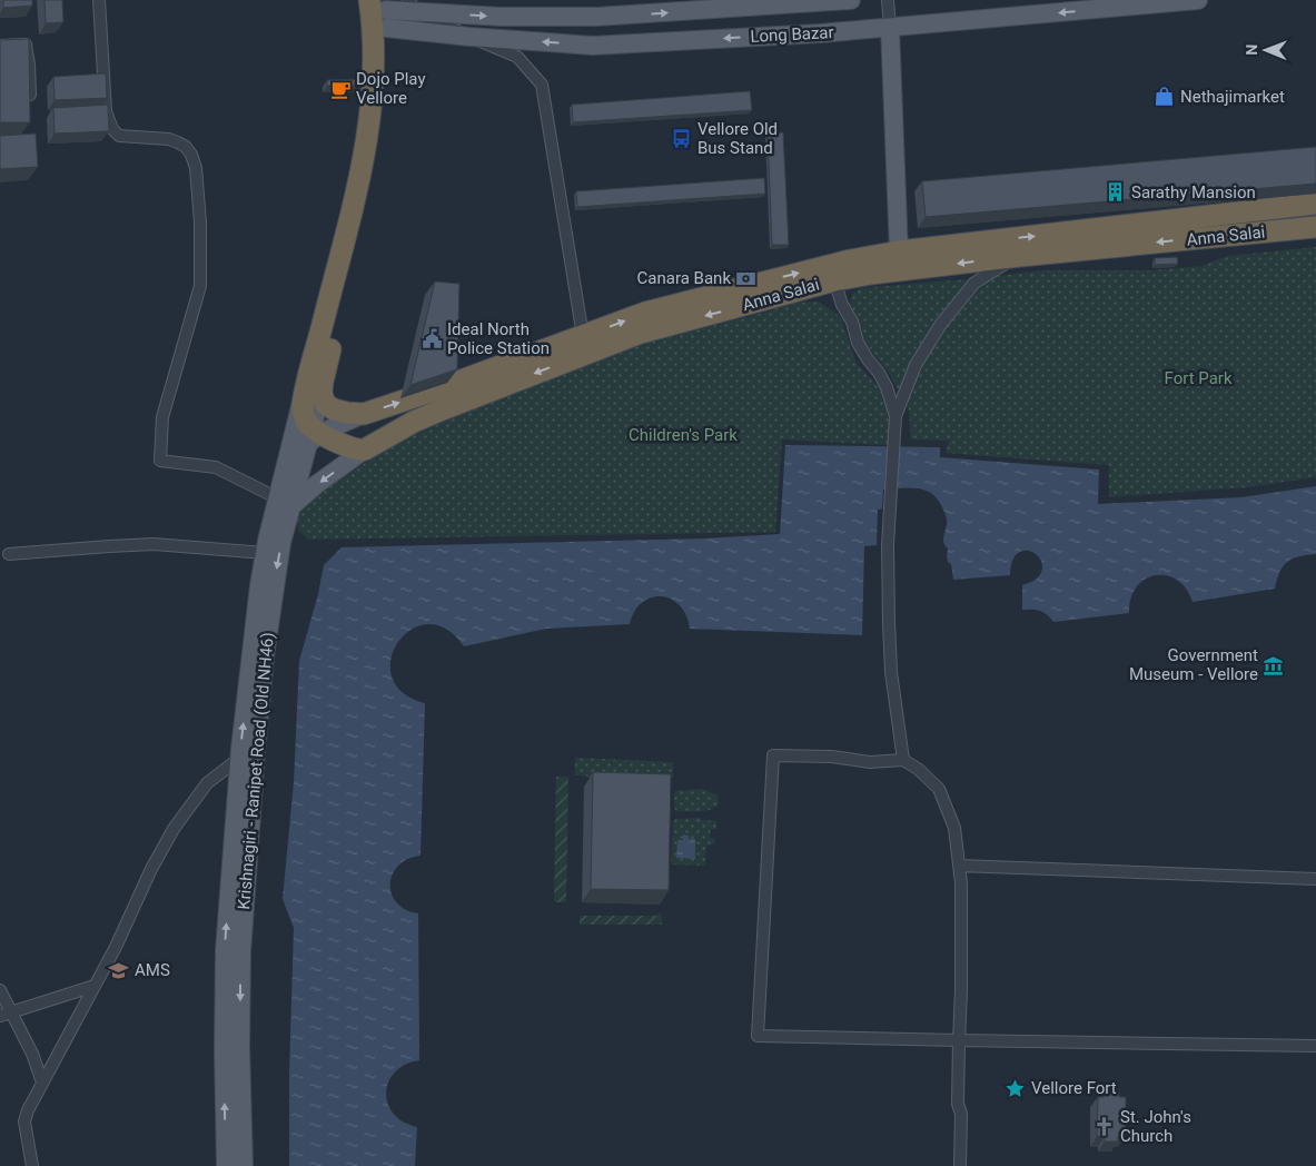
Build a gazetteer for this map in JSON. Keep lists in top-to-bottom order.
{
  "streets": {
    "highway": ["Anna Salai"],
    "main road": ["Long Bazar", "Krishnagiri - Ranipet Road (Old NH46)"]
  },
  "parks": ["Fort Park", "Children's Park"],
  "places": {
    "cafe": ["Dojo Play Vellore"],
    "shop": ["Nethajimarket"],
    "bus stop": ["Vellore Old Bus Stand"],
    "building": ["Sarathy Mansion"],
    "bank": ["Canara Bank"],
    "public building": ["Ideal North Police Station"],
    "museum": ["Government Museum - Vellore"],
    "school or university": ["AMS"],
    "place": ["Vellore Fort"],
    "church": ["St. John's Church"]
  },
  "north": "left"
}
